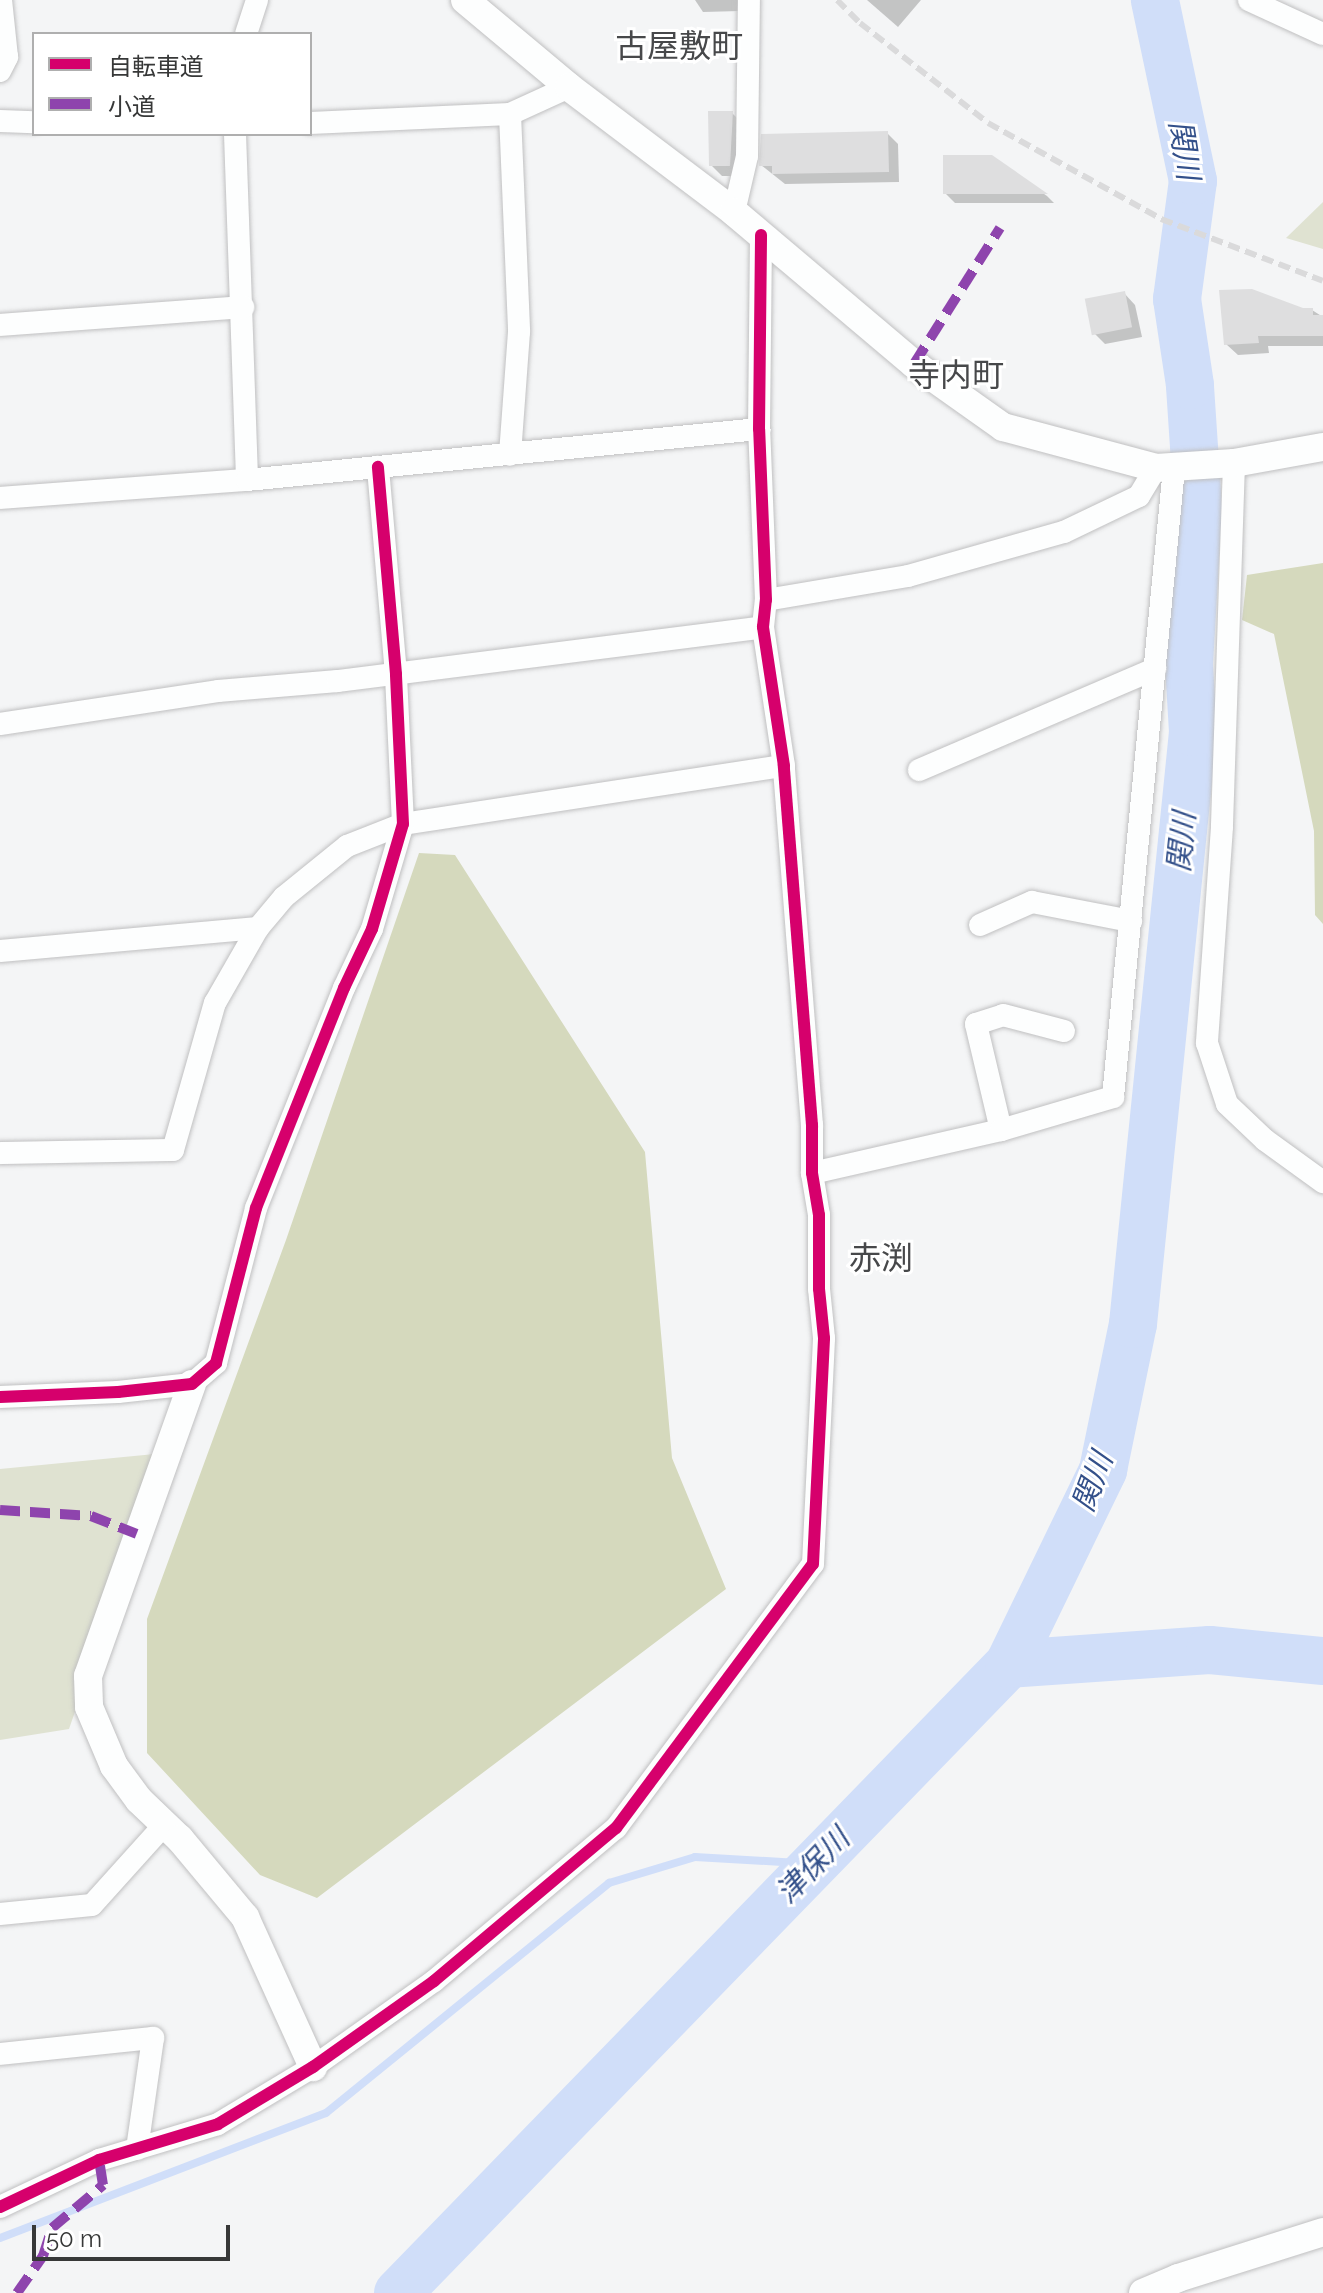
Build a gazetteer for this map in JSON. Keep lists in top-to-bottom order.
{
  "districts": ["古屋敷町", "寺内町", "赤渕"],
  "water": ["関川", "津保川"],
  "legend": ["自転車道", "小道"],
  "scale_bar": "50 m"
}
